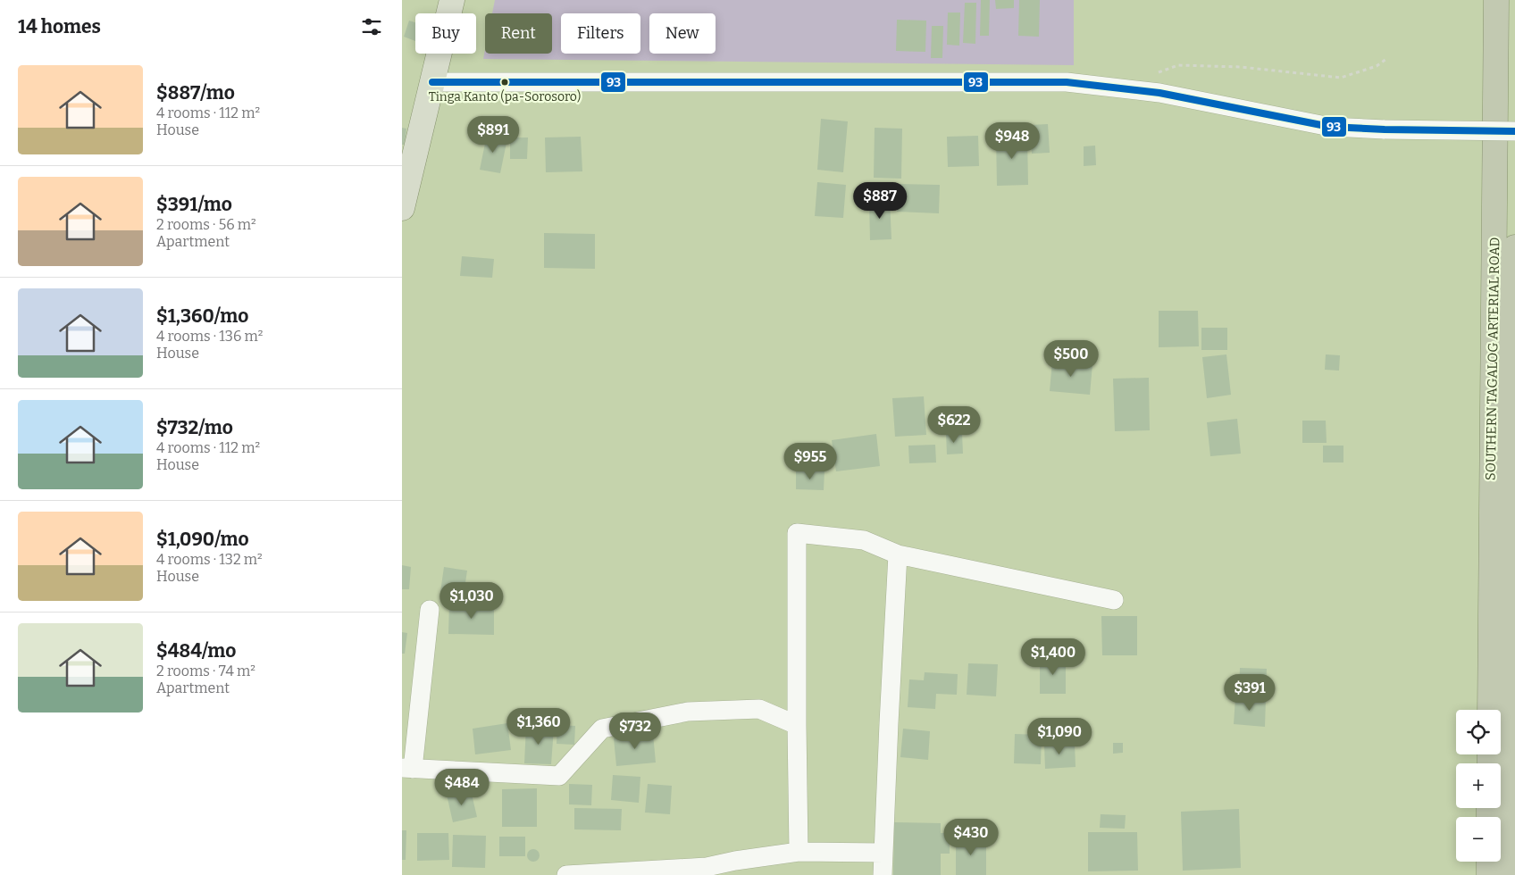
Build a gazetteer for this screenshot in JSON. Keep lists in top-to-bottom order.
{
  "streets": {
    "highway": ["SOUTHERN TAGALOG ARTERIAL ROAD"]
  },
  "places": ["Tinga Kanto (pa-Sorosoro)"],
  "lines": ["transit line 93"],
  "page": {
    "heading": "14 homes",
    "chip": [
      "Buy",
      "Rent",
      "Filters",
      "New"
    ],
    "list": [
      {
        "name": "$887/mo",
        "note": "4 rooms · 112 m² · House"
      },
      {
        "name": "$391/mo",
        "note": "2 rooms · 56 m² · Apartment"
      },
      {
        "name": "$1,360/mo",
        "note": "4 rooms · 136 m² · House"
      },
      {
        "name": "$732/mo",
        "note": "4 rooms · 112 m² · House"
      },
      {
        "name": "$1,090/mo",
        "note": "4 rooms · 132 m² · House"
      },
      {
        "name": "$484/mo",
        "note": "2 rooms · 74 m² · Apartment"
      }
    ],
    "price": [
      "$891",
      "$948",
      "$887",
      "$500",
      "$622",
      "$955",
      "$1,030",
      "$1,400",
      "$391",
      "$1,360",
      "$732",
      "$1,090",
      "$484",
      "$430"
    ],
    "map_buttons": ["+", "−"]
  }
}
